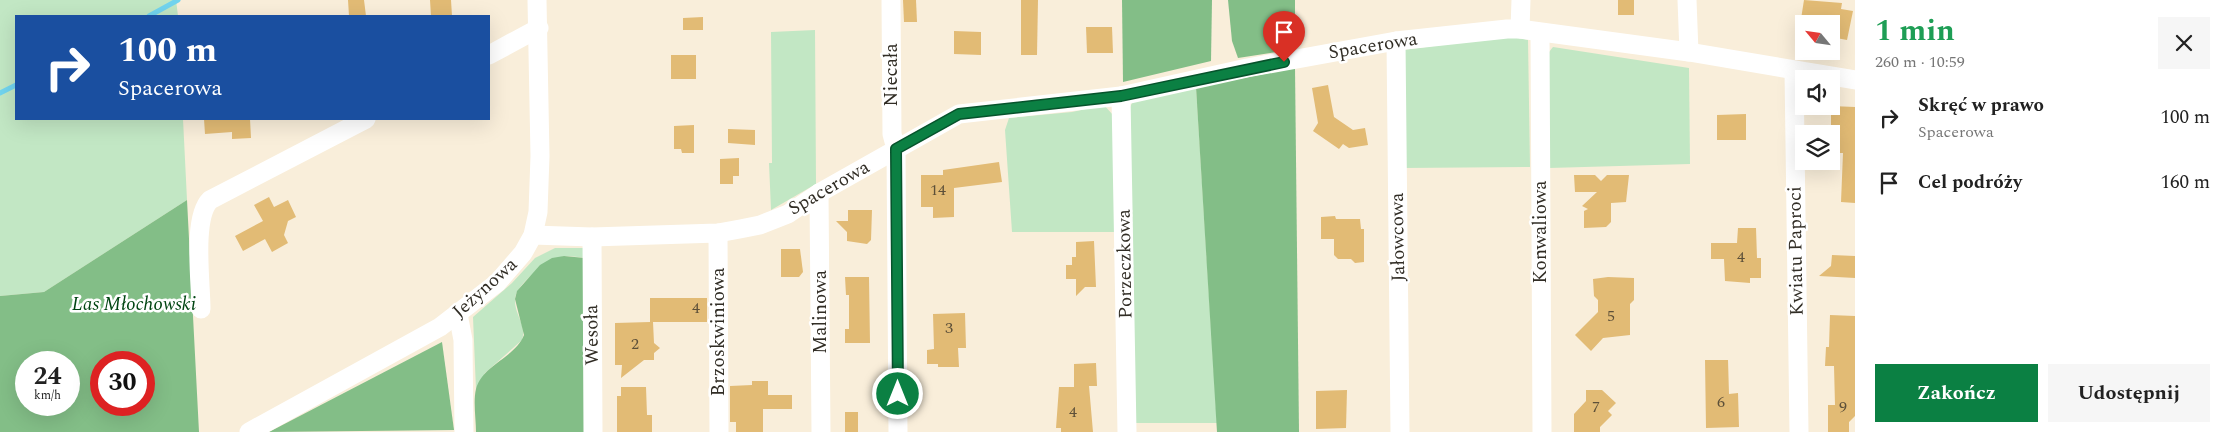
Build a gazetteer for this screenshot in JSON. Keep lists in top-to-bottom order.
{
  "streets": {
    "street": [
      "Spacerowa",
      "Niecała",
      "Konwaliowa",
      "Jałowcowa",
      "Kwiatu Paproci",
      "Porzeczkowa",
      "Jeżynowa",
      "Malinowa",
      "Brzoskwiniowa",
      "Wesoła"
    ]
  },
  "crossings": [
    ["Spacerowa", "Niecała"],
    ["Spacerowa", "Konwaliowa"],
    ["Spacerowa", "Jałowcowa"],
    ["Spacerowa", "Kwiatu Paproci"],
    ["Spacerowa", "Porzeczkowa"],
    ["Spacerowa", "Jeżynowa"],
    ["Spacerowa", "Malinowa"],
    ["Spacerowa", "Brzoskwiniowa"],
    ["Spacerowa", "Wesoła"]
  ],
  "parks": ["Las Młochowski"],
  "house_numbers": [
    "14",
    "4",
    "4",
    "5",
    "3",
    "2",
    "6",
    "7",
    "9",
    "4"
  ],
  "north": "top left",
  "page": {
    "heading": ["1 min", "260 m · 10:59"],
    "turn": ["100 m", "Spacerowa"],
    "list": [
      {
        "name": "Skręć w prawo",
        "note": "Spacerowa",
        "value": "100 m"
      },
      {
        "name": "Cel podróży",
        "value": "160 m"
      }
    ],
    "speed": "24 km/h",
    "limit": "30",
    "buttons": ["Zakończ", "Udostępnij"]
  }
}
